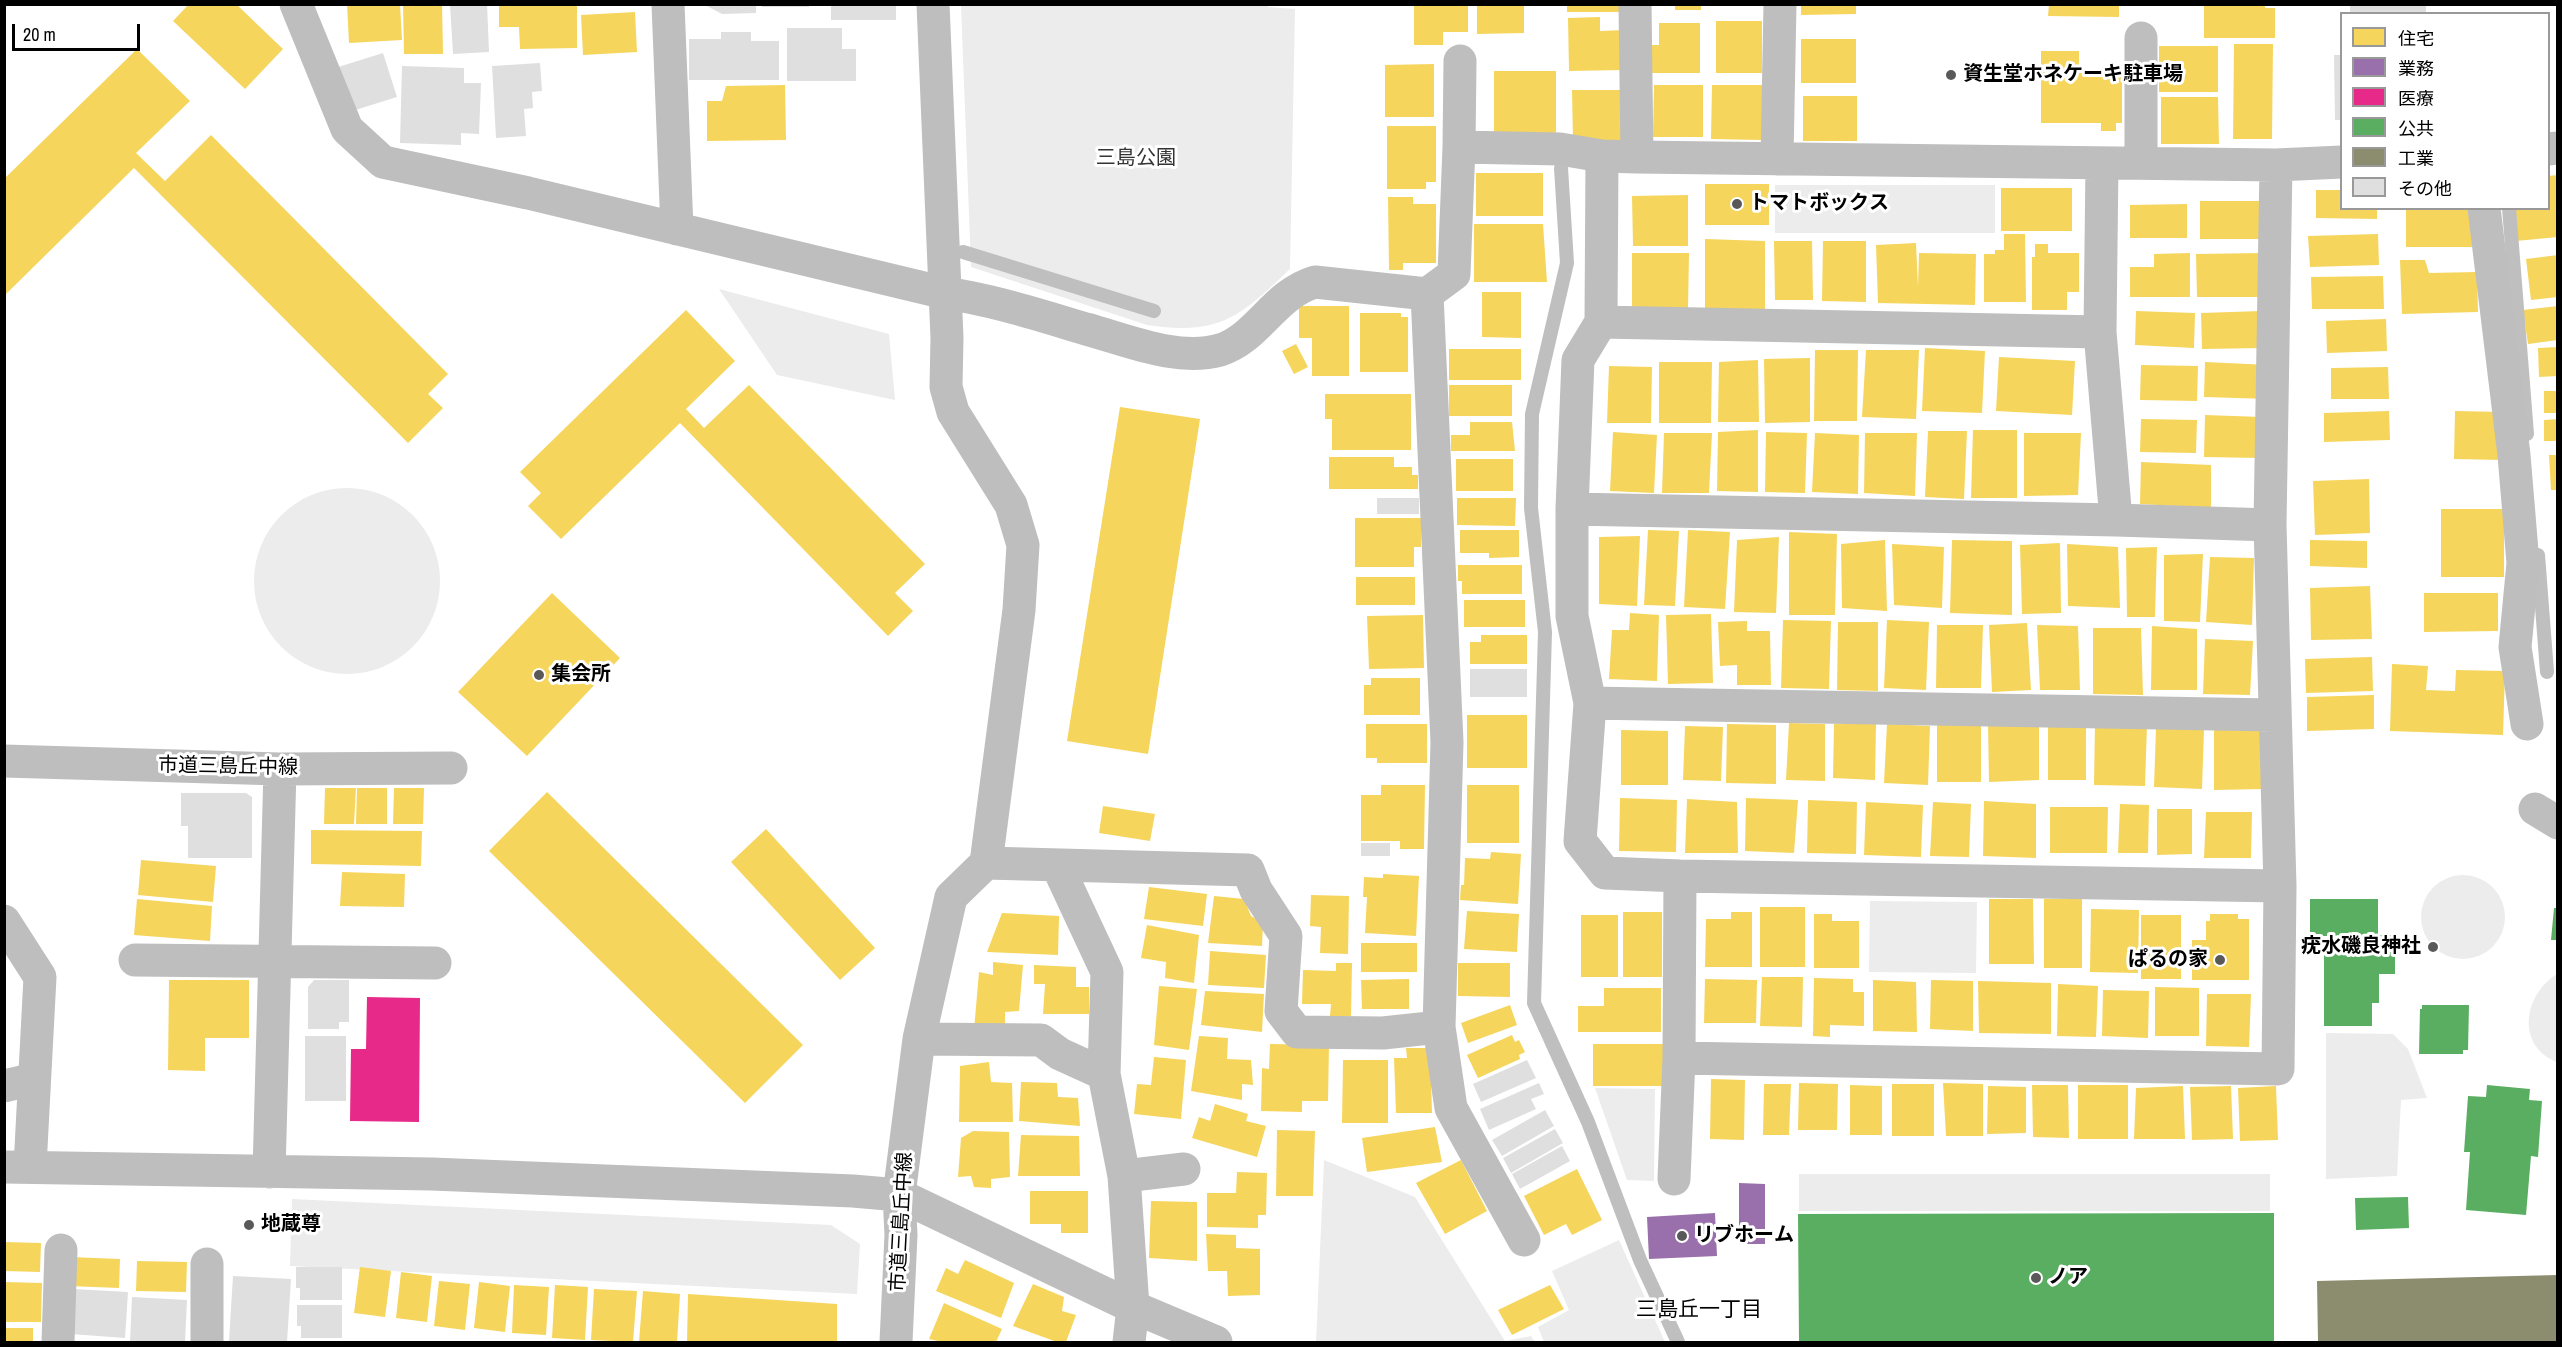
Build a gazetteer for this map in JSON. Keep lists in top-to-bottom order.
{
  "streets": {
    "street": ["市道三島丘中線"]
  },
  "districts": ["三島丘一丁目"],
  "parks": ["三島公園"],
  "places": [
    "資生堂ホネケーキ駐車場",
    "トマトボックス",
    "集会所",
    "疣水磯良神社",
    "ぱるの家",
    "地蔵尊",
    "リブホーム",
    "ノア"
  ],
  "legend": [
    "住宅",
    "業務",
    "医療",
    "公共",
    "工業",
    "その他"
  ],
  "scale_bar": "20 m"
}
